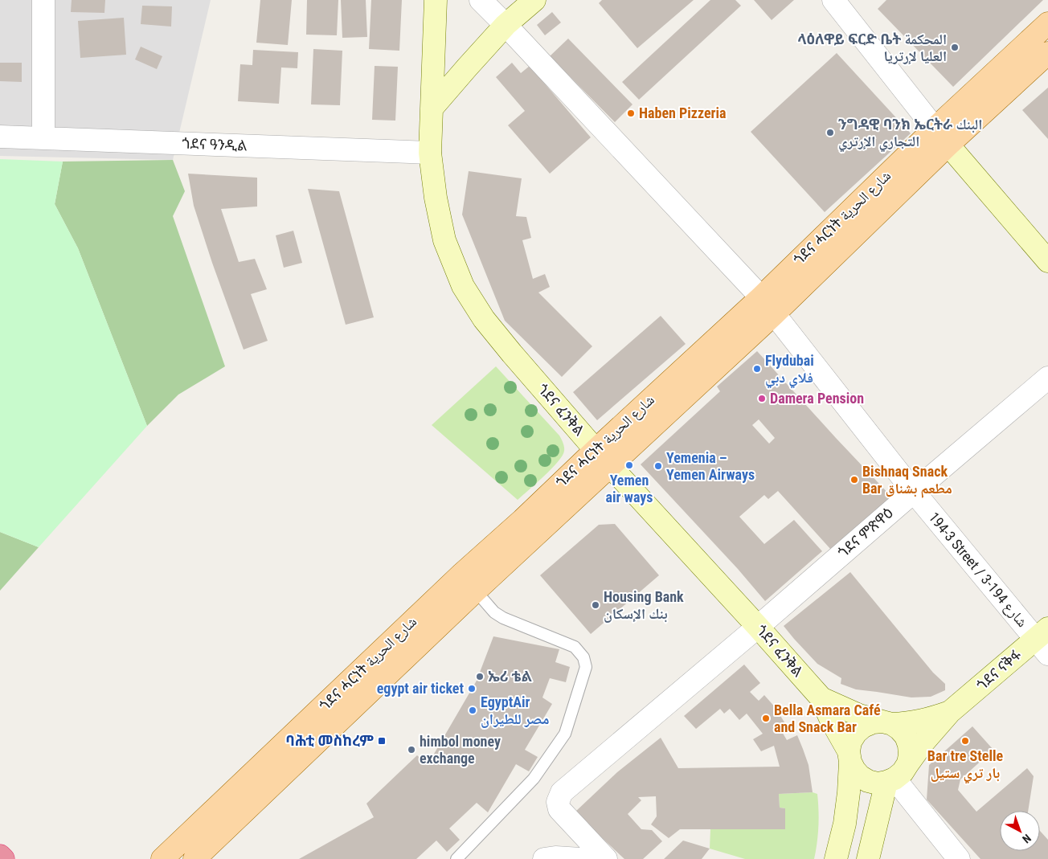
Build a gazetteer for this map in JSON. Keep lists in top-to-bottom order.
{
  "streets": {
    "main road": ["ጎደና ሓርነት شارع الحرية", "ጎደና ፈንቅል", "ጎደና ናቅፋ"],
    "street": ["ጎደና ዓንዲል", "ጎደና ምጽዋዕ", "194-3 Street / شارع 194-3"]
  },
  "crossings": [
    ["ጎደና ዓንዲል", "ጎደና ፈንቅል"],
    ["ጎደና ሓርነት شارع الحرية", "ጎደና ፈንቅል"],
    ["ጎደና ሓርነት شارع الحرية", "194-3 Street / شارع 194-3"],
    ["ጎደና ፈንቅል", "ጎደና ምጽዋዕ"],
    ["ጎደና ፈንቅል", "ጎደና ናቅፋ"],
    ["ጎደና ምጽዋዕ", "194-3 Street / شارع 194-3"],
    ["194-3 Street / شارع 194-3", "ጎደና ናቅፋ"]
  ],
  "places": {
    "other": [
      "ላዕለዋይ ፍርድ ቤት المحكمة العليا لإرتريا",
      "Haben Pizzeria",
      "ንግዳዊ ባንክ ኤርትራ البنك التجاري الإرتري",
      "Flydubai فلاي دبي",
      "Damera Pension",
      "Yemen air ways",
      "Yemenia – Yemen Airways",
      "Bishnaq Snack Bar مطعم بشناق",
      "Housing Bank بنك الإسكان",
      "ኤሪ ቴል",
      "egypt air ticket",
      "EgyptAir مصر للطيران",
      "Bella Asmara Café and Snack Bar",
      "Bar tre Stelle بار تري ستيل",
      "himbol money exchange"
    ],
    "transit": ["ባሕቲ መስከረም"]
  },
  "north": "bottom right"
}
